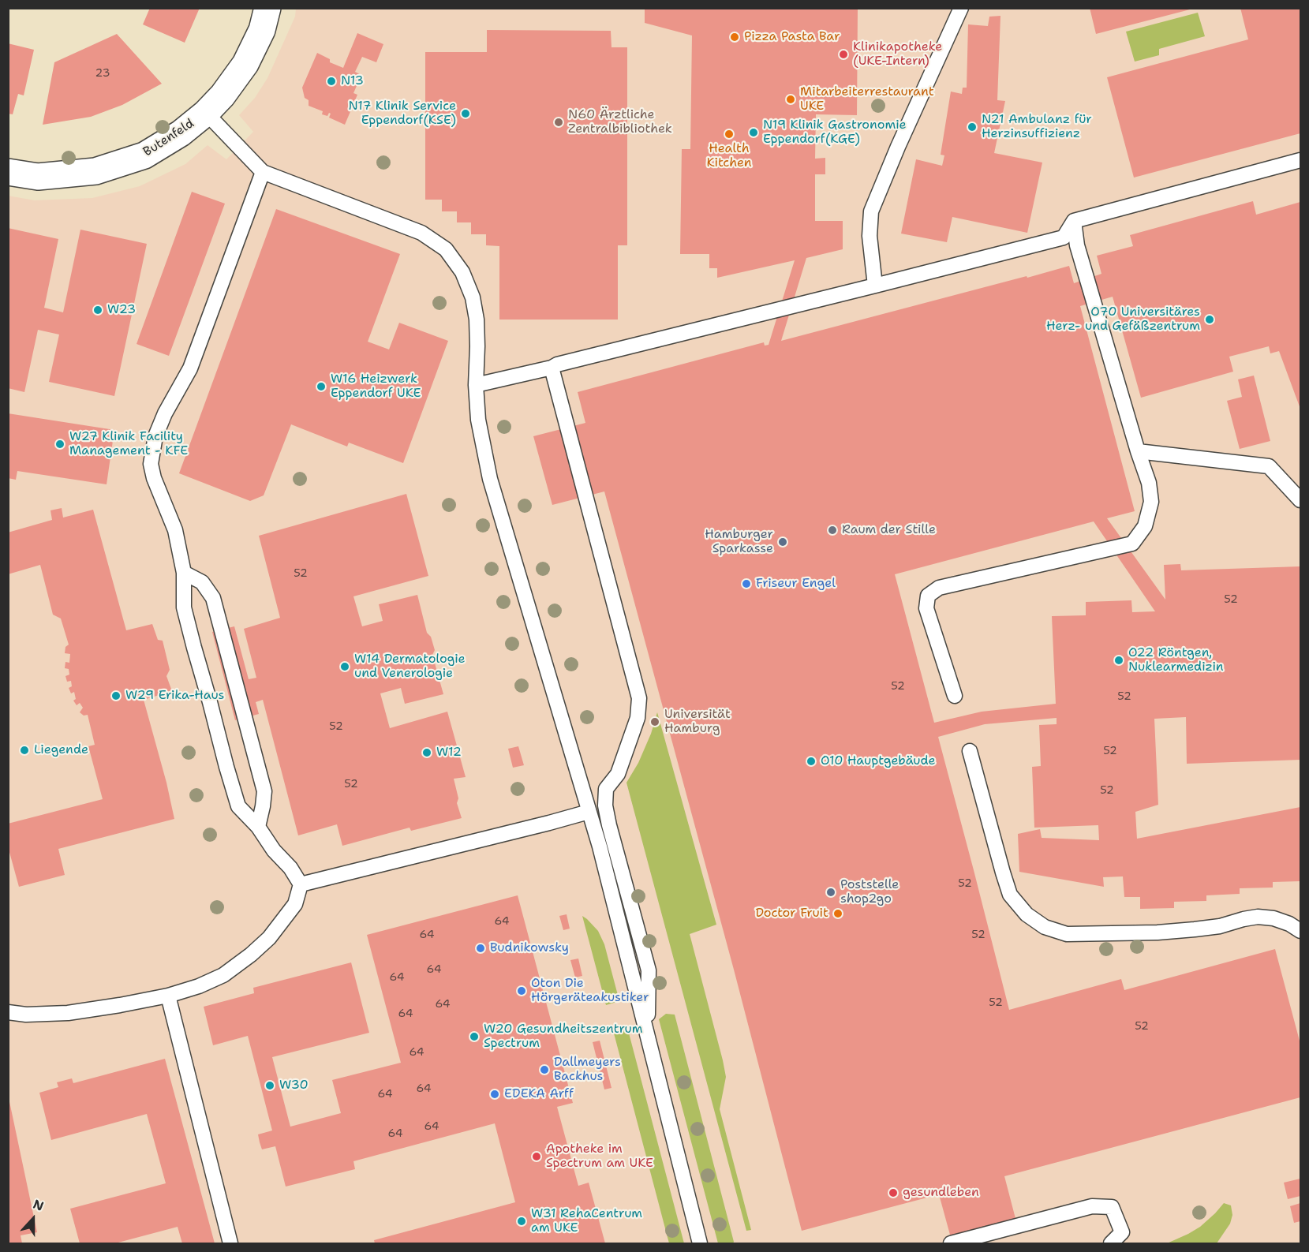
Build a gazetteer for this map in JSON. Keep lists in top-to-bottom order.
{
  "streets": {
    "street": ["Butenfeld"]
  },
  "places": [
    "Pizza Pasta Bar",
    "Klinikapotheke (UKE-Intern)",
    "N13",
    "Mitarbeiterrestaurant UKE",
    "N17 Klinik Service Eppendorf(KSE)",
    "N60 Ärztliche Zentralbibliothek",
    "N21 Ambulanz für Herzinsuffizienz",
    "N19 Klinik Gastronomie Eppendorf(KGE)",
    "Health Kitchen",
    "W23",
    "O70 Universitäres Herz- und Gefäßzentrum",
    "W16 Heizwerk Eppendorf UKE",
    "W27 Klinik Facility Management - KFE",
    "Raum der Stille",
    "Hamburger Sparkasse",
    "Friseur Engel",
    "O22 Röntgen, Nuklearmedizin",
    "W14 Dermatologie und Venerologie",
    "W29 Erika-Haus",
    "Universität Hamburg",
    "Liegende",
    "W12",
    "O10 Hauptgebäude",
    "Poststelle shop2go",
    "Doctor Fruit",
    "Budnikowsky",
    "Oton Die Hörgeräteakustiker",
    "W20 Gesundheitszentrum Spectrum",
    "Dallmeyers Backhus",
    "W30",
    "EDEKA Arff",
    "Apotheke im Spectrum am UKE",
    "gesundleben",
    "W31 RehaCentrum am UKE"
  ],
  "house_numbers": [
    "23",
    "52",
    "52",
    "52",
    "52",
    "52",
    "52",
    "52",
    "52",
    "52",
    "64",
    "64",
    "52",
    "64",
    "64",
    "52",
    "64",
    "64",
    "52",
    "64",
    "64",
    "64",
    "64",
    "64"
  ],
  "north": "top"
}
